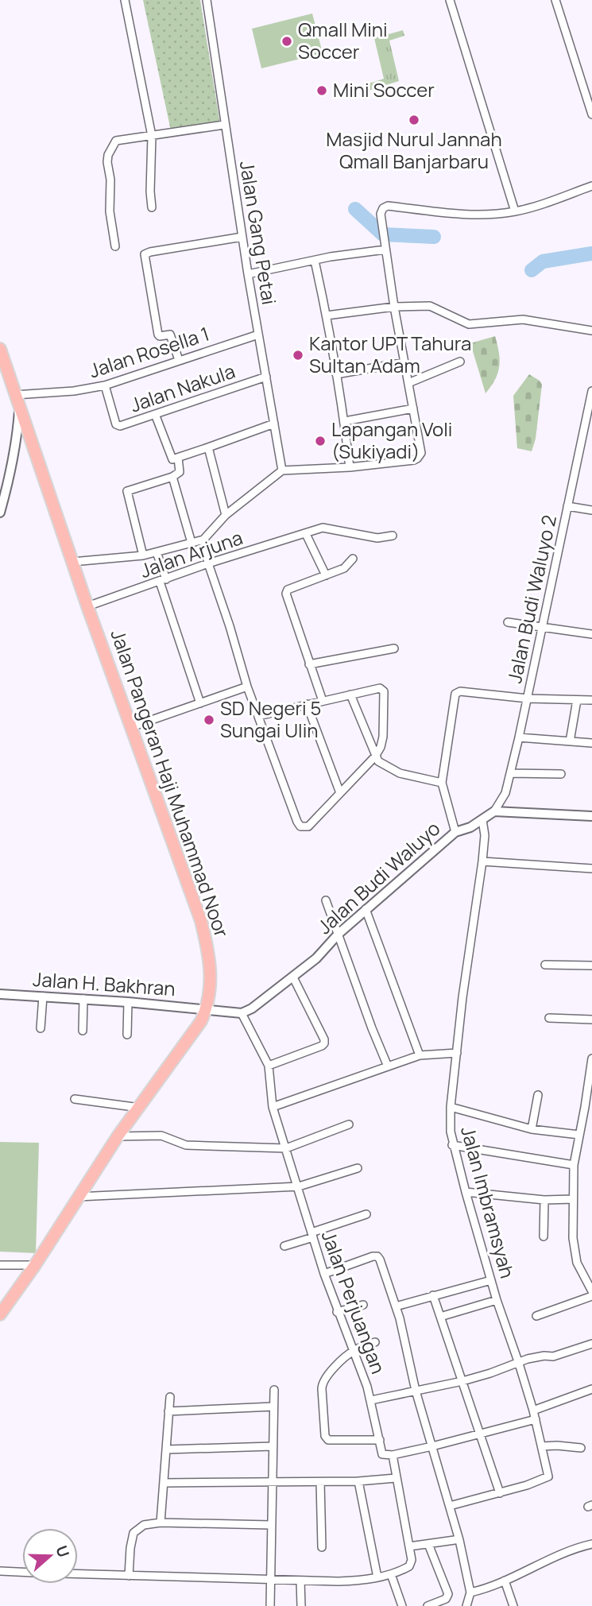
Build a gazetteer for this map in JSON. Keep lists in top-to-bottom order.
{
  "streets": {
    "main road": ["Jalan Pangeran Haji Muhammad Noor"],
    "street": [
      "Jalan Gang Petai",
      "Jalan Rosella 1",
      "Jalan Nakula",
      "Jalan Arjuna",
      "Jalan Budi Waluyo 2",
      "Jalan Budi Waluyo",
      "Jalan H. Bakhran",
      "Jalan Imbramsyah",
      "Jalan Perjuangan"
    ]
  },
  "crossings": [
    ["Jalan Gang Petai", "Jalan Rosella 1"],
    ["Jalan Gang Petai", "Jalan Nakula"],
    ["Jalan Rosella 1", "Jalan Nakula"],
    ["Jalan Rosella 1", "Jalan Pangeran Haji Muhammad Noor"],
    ["Jalan Arjuna", "Jalan Pangeran Haji Muhammad Noor"],
    ["Jalan Budi Waluyo 2", "Jalan Budi Waluyo"],
    ["Jalan Pangeran Haji Muhammad Noor", "Jalan H. Bakhran"],
    ["Jalan Budi Waluyo", "Jalan Imbramsyah"],
    ["Jalan Budi Waluyo", "Jalan Perjuangan"]
  ],
  "places": [
    "Qmall Mini Soccer",
    "Mini Soccer",
    "Masjid Nurul Jannah Qmall Banjarbaru",
    "Kantor UPT Tahura Sultan Adam",
    "Lapangan Voli (Sukiyadi)",
    "SD Negeri 5 Sungai Ulin"
  ],
  "north": "right"
}
